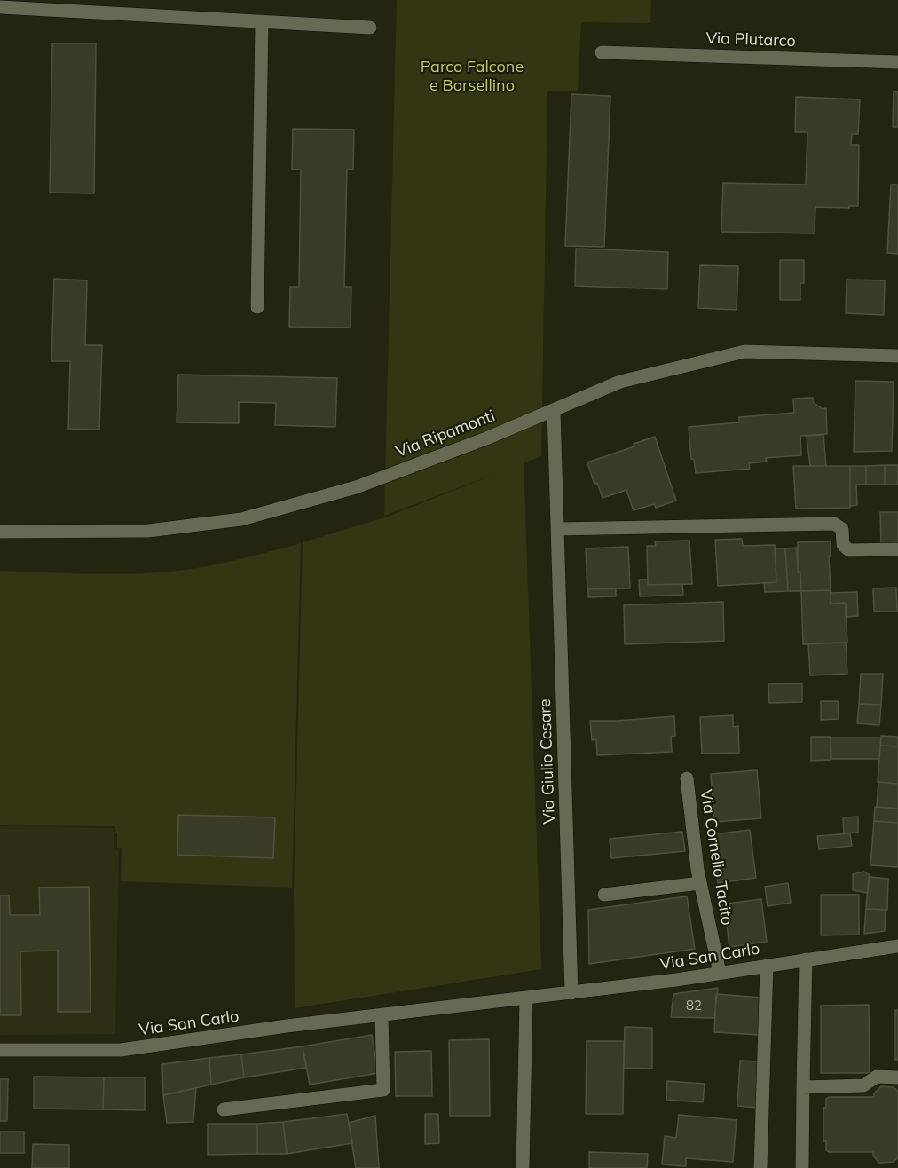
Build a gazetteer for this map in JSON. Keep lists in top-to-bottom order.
{
  "streets": {
    "street": [
      "Via Plutarco",
      "Via Ripamonti",
      "Via Giulio Cesare",
      "Via Cornelio Tacito",
      "Via San Carlo"
    ]
  },
  "crossings": [
    ["Via Ripamonti", "Via Giulio Cesare"],
    ["Via Giulio Cesare", "Via San Carlo"],
    ["Via Cornelio Tacito", "Via San Carlo"]
  ],
  "parks": ["Parco Falcone e Borsellino"],
  "house_numbers": ["82"]
}
